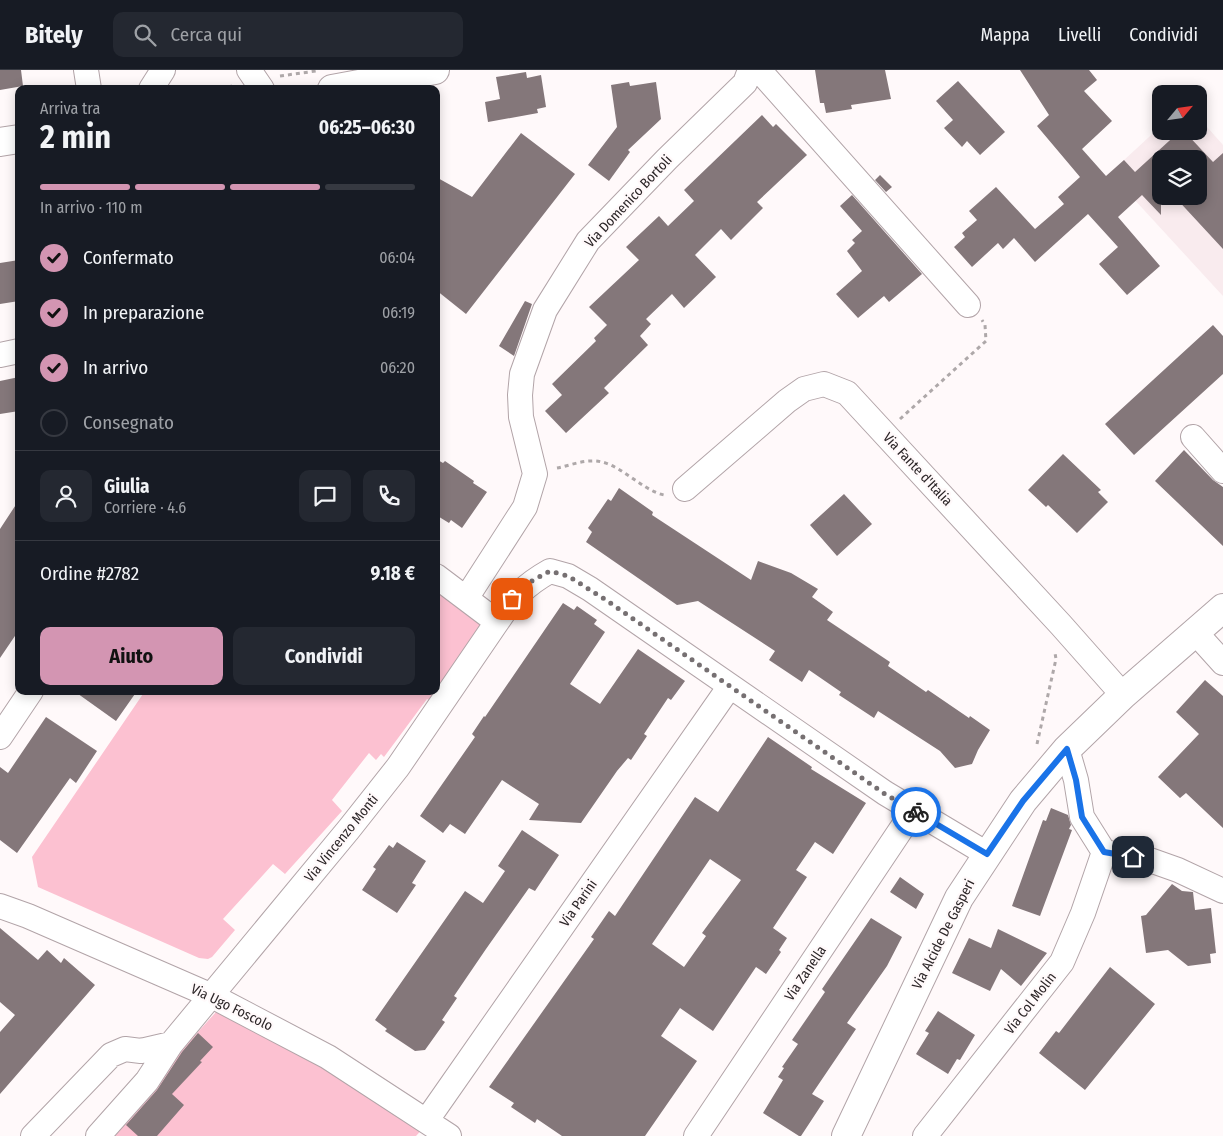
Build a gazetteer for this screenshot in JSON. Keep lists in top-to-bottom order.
{
  "streets": {
    "main road": ["Via Alcide De Gasperi"],
    "street": [
      "Via Domenico Bortoli",
      "Via Fante d'Italia",
      "Via Vincenzo Monti",
      "Via Parini",
      "Via Zanella",
      "Via Col Molin",
      "Via Ugo Foscolo"
    ]
  },
  "crossings": [
    ["Via Fante d'Italia", "Via Alcide De Gasperi"],
    ["Via Vincenzo Monti", "Via Parini"],
    ["Via Vincenzo Monti", "Via Ugo Foscolo"],
    ["Via Parini", "Via Ugo Foscolo"]
  ],
  "north": "top right",
  "page": {
    "header": "Bitely",
    "search": "Cerca qui",
    "nav": ["Mappa", "Livelli", "Condividi"],
    "heading": ["2 min", "Arriva tra", "06:25–06:30"],
    "panel": [
      "Giulia",
      "Corriere · 4.6",
      "Ordine #2782",
      "9.18 €"
    ],
    "bar": "In arrivo · 110 m",
    "list": [
      ["Confermato", "06:04"],
      ["In preparazione", "06:19"],
      ["In arrivo", "06:20"],
      "Consegnato"
    ],
    "buttons": ["Aiuto", "Condividi"]
  }
}
